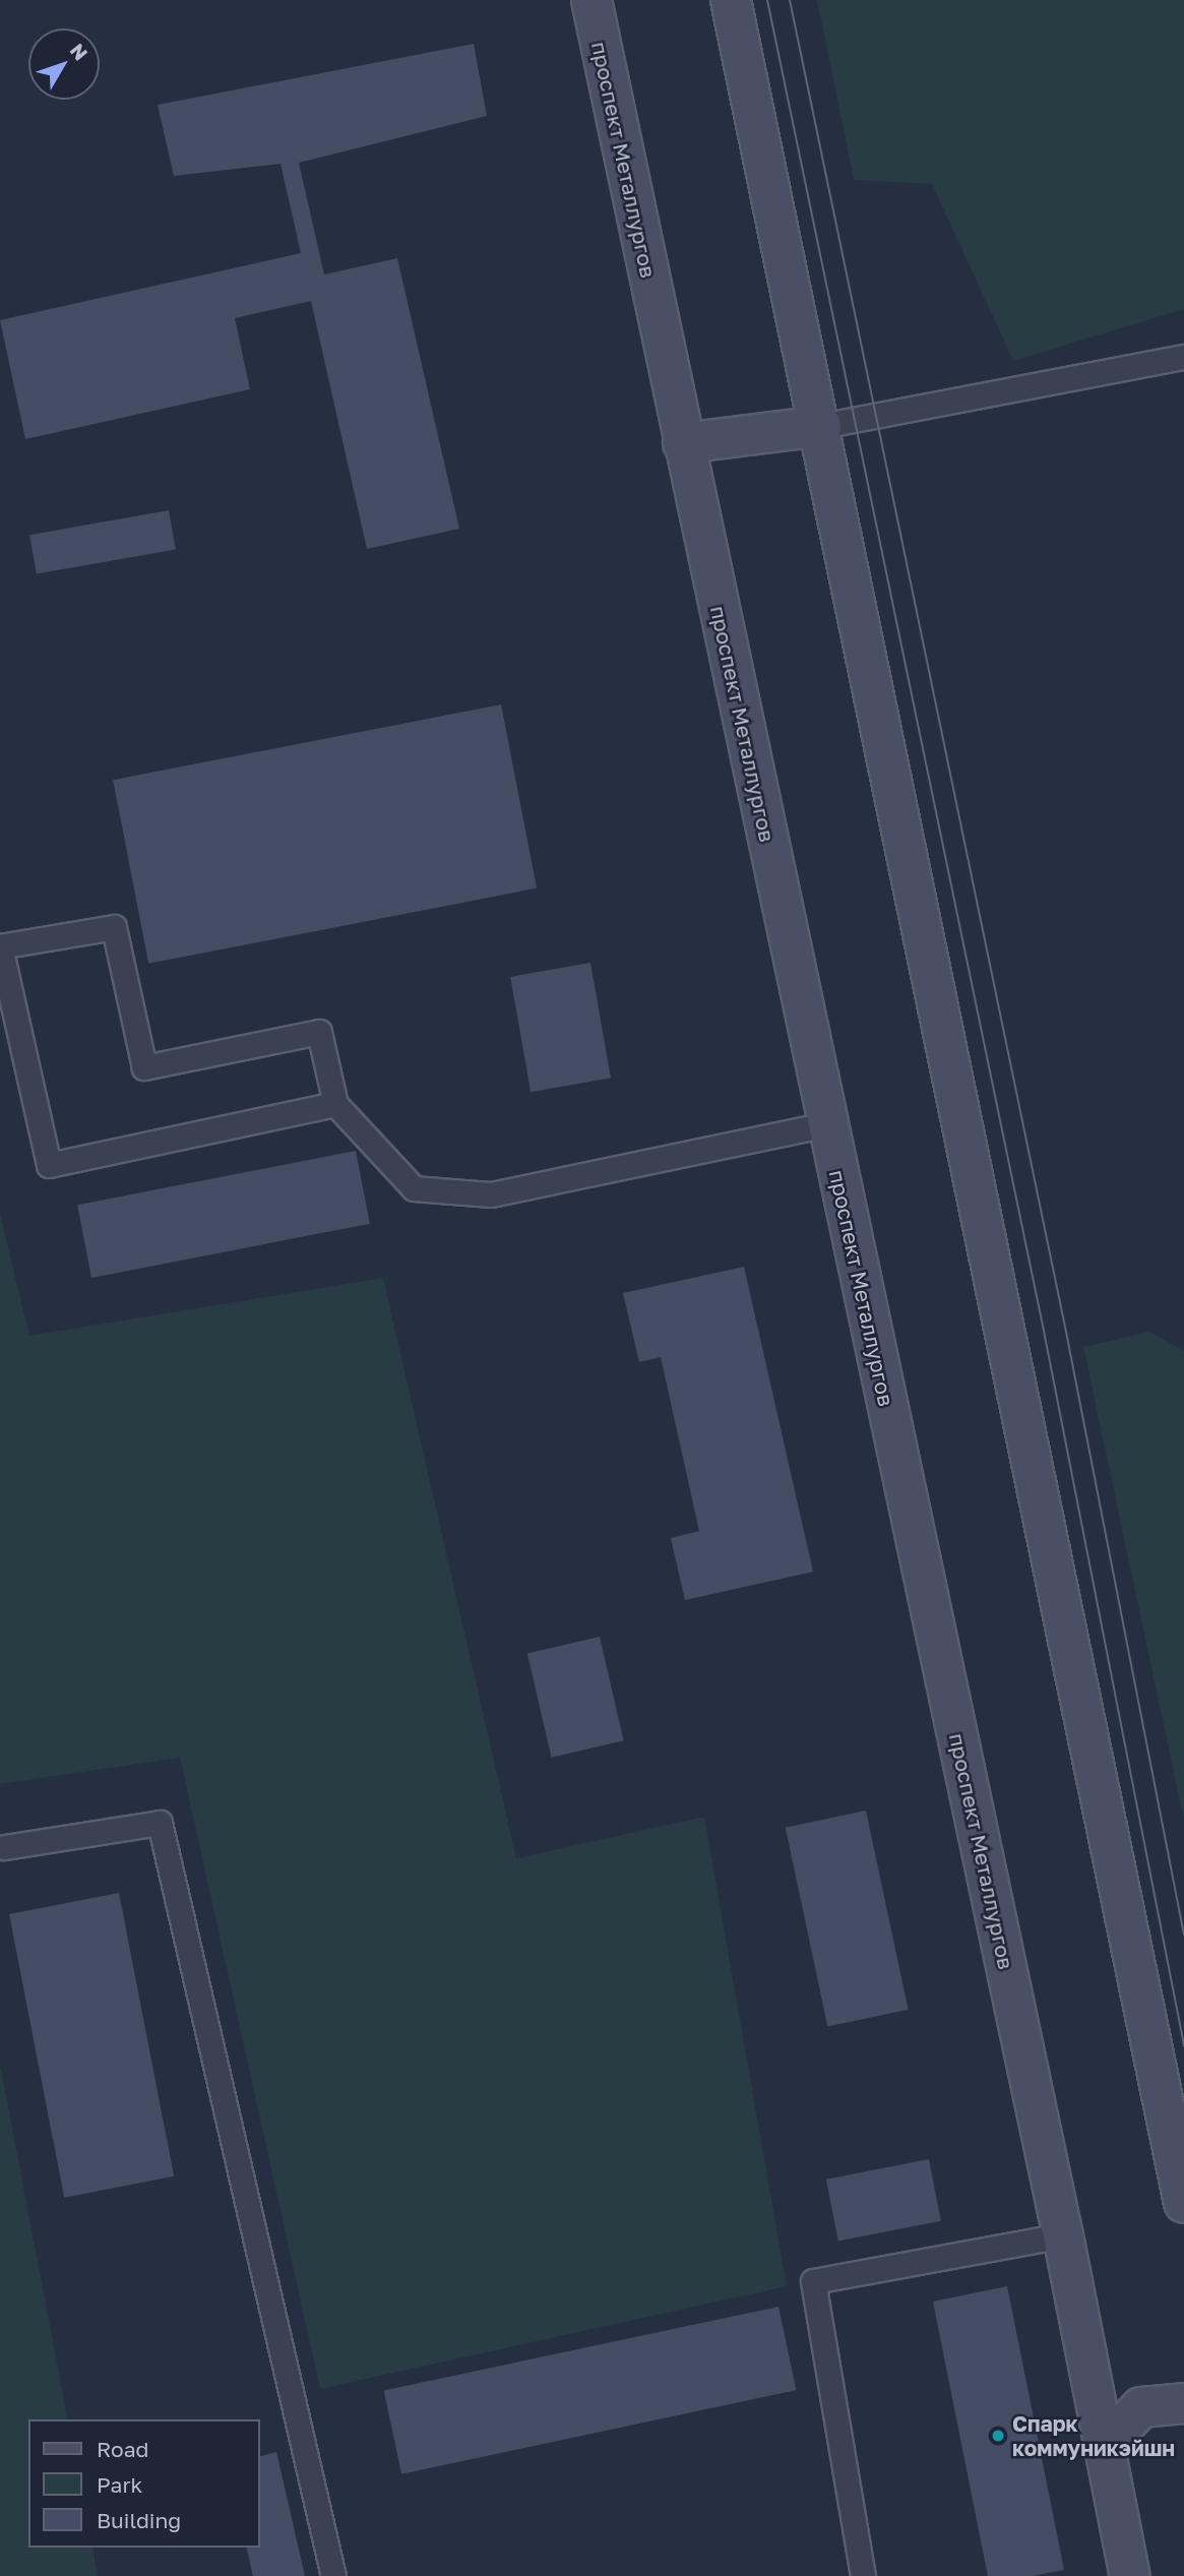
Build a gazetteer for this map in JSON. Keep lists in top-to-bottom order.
{
  "streets": {
    "street": ["проспект Металлургов"]
  },
  "places": ["Спарк коммуникэйшн"],
  "legend": ["Road", "Park", "Building"],
  "north": "top right"
}
